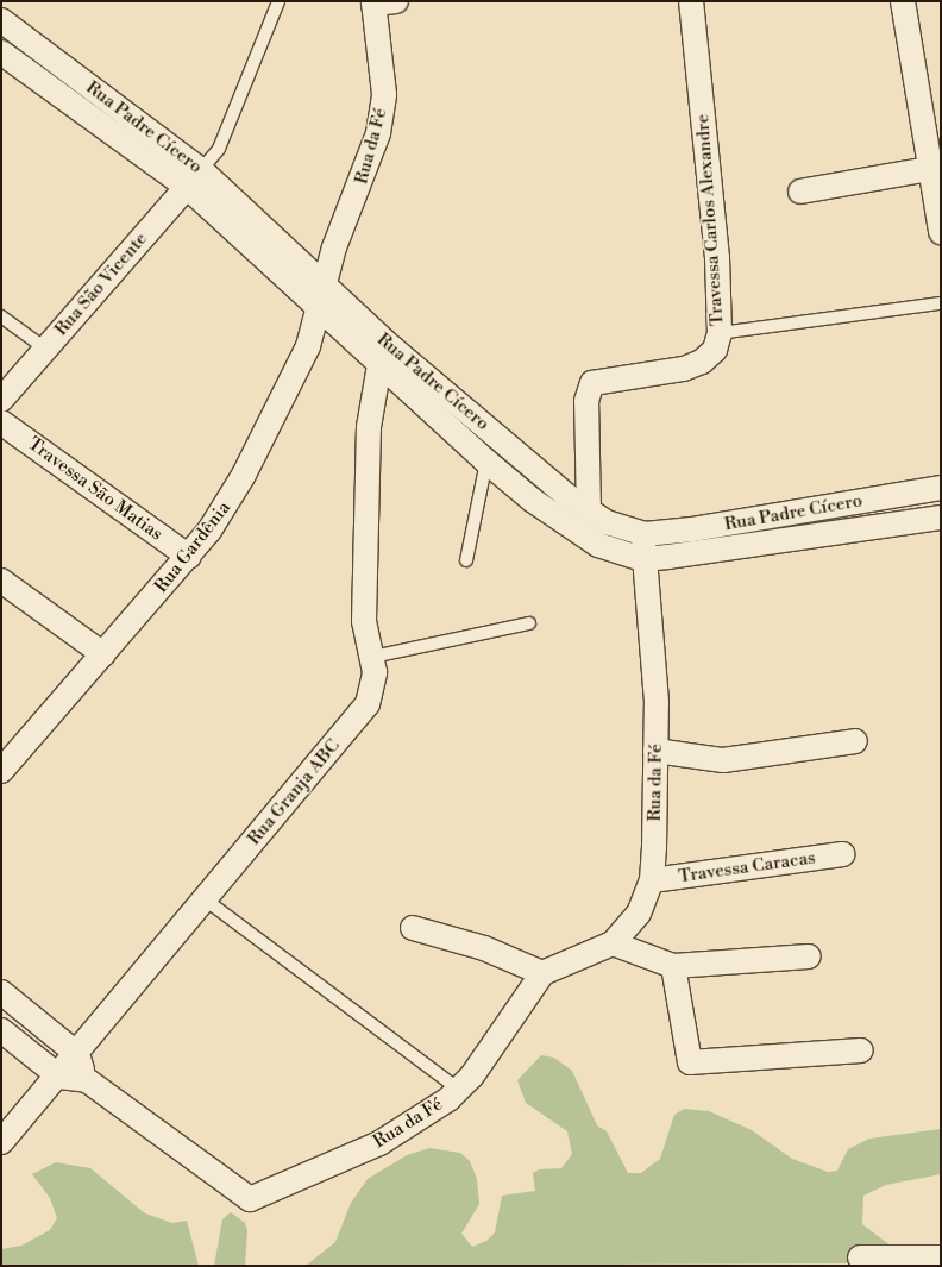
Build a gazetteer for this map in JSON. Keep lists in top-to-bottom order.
{
  "streets": {
    "street": [
      "Rua Padre Cícero",
      "Rua da Fé",
      "Travessa Carlos Alexandre",
      "Rua São Vicente",
      "Travessa São Matias",
      "Rua Gardênia",
      "Rua Granja ABC",
      "Travessa Caracas"
    ]
  },
  "crossings": [
    ["Rua Padre Cícero", "Rua da Fé"],
    ["Rua Padre Cícero", "Travessa Carlos Alexandre"],
    ["Rua Padre Cícero", "Rua São Vicente"],
    ["Rua Padre Cícero", "Rua Gardênia"],
    ["Rua Padre Cícero", "Rua Granja ABC"],
    ["Rua da Fé", "Rua Gardênia"],
    ["Rua da Fé", "Travessa Caracas"],
    ["Travessa São Matias", "Rua Gardênia"]
  ]
}
